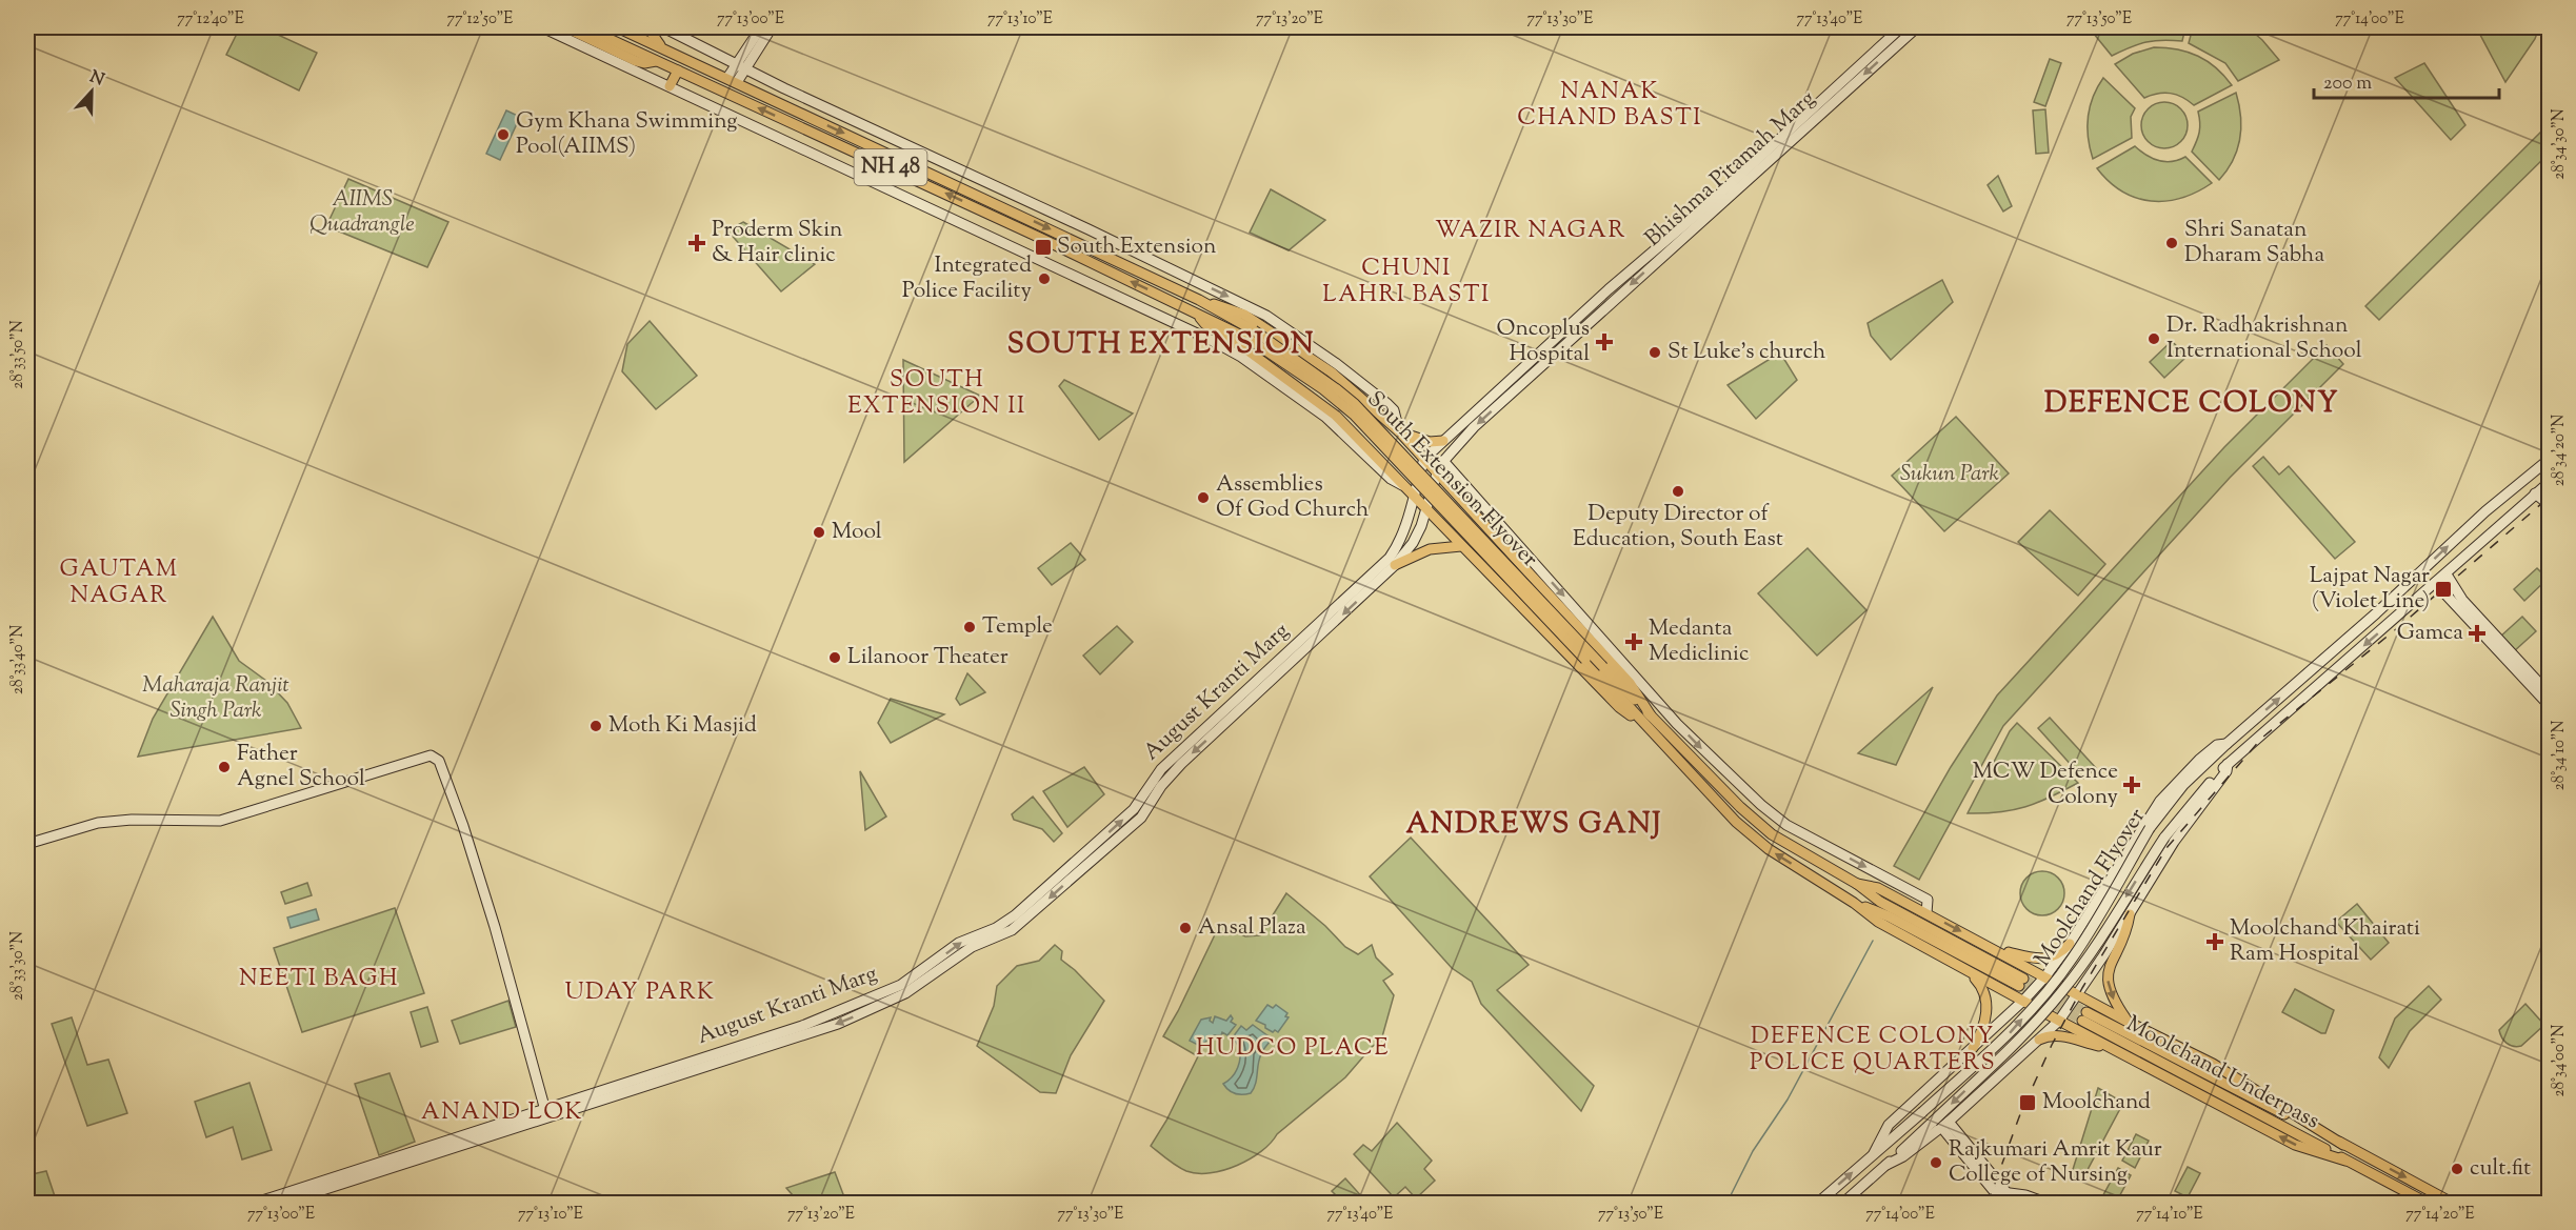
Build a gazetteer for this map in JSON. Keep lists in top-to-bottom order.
{
  "streets": {
    "main road": [
      "NH 48",
      "Bhishma Pitamah Marg",
      "South Extension Flyover",
      "August Kranti Marg",
      "Moolchand Flyover",
      "Moolchand Underpass"
    ]
  },
  "crossings": [
    ["NH 48", "South Extension Flyover"],
    ["Bhishma Pitamah Marg", "August Kranti Marg"]
  ],
  "districts": [
    "NANAK CHAND BASTI",
    "WAZIR NAGAR",
    "CHUNI LAHRI BASTI",
    "SOUTH EXTENSION",
    "SOUTH EXTENSION II",
    "DEFENCE COLONY",
    "GAUTAM NAGAR",
    "ANDREWS GANJ",
    "NEETI BAGH",
    "UDAY PARK",
    "DEFENCE COLONY POLICE QUARTERS",
    "HUDCO PLACE",
    "ANAND LOK"
  ],
  "parks": ["AIIMS Quadrangle", "Sukun Park", "Maharaja Ranjit Singh Park"],
  "places": {
    "other": [
      "Gym Khana Swimming Pool(AIIMS)",
      "Shri Sanatan Dharam Sabha",
      "Integrated Police Facility",
      "Dr. Radhakrishnan International School",
      "St Luke's church",
      "Deputy Director of Education, South East",
      "Assemblies Of God Church",
      "Mool",
      "Temple",
      "Lilanoor Theater",
      "Moth Ki Masjid",
      "Father Agnel School",
      "Ansal Plaza",
      "Rajkumari Amrit Kaur College of Nursing",
      "cult.fit"
    ],
    "health": [
      "Proderm Skin & Hair clinic",
      "Oncoplus Hospital",
      "Gamca",
      "Medanta Mediclinic",
      "MCW Defence Colony",
      "Moolchand Khairati Ram Hospital"
    ],
    "transit": ["South Extension", "Lajpat Nagar (Violet Line)", "Moolchand"]
  },
  "scale_bar": "200 m",
  "north": "top",
  "coordinates": [
    "77°12'40\"E",
    "77°12'50\"E",
    "77°13'00\"E",
    "77°13'10\"E",
    "77°13'20\"E",
    "77°13'30\"E",
    "77°13'40\"E",
    "77°13'50\"E",
    "77°14'00\"E",
    "28°34'30\"N",
    "28°33'50\"N",
    "28°34'20\"N",
    "28°33'40\"N",
    "28°34'10\"N",
    "28°33'30\"N",
    "28°34'00\"N",
    "77°14'10\"E",
    "77°14'20\"E"
  ]
}
